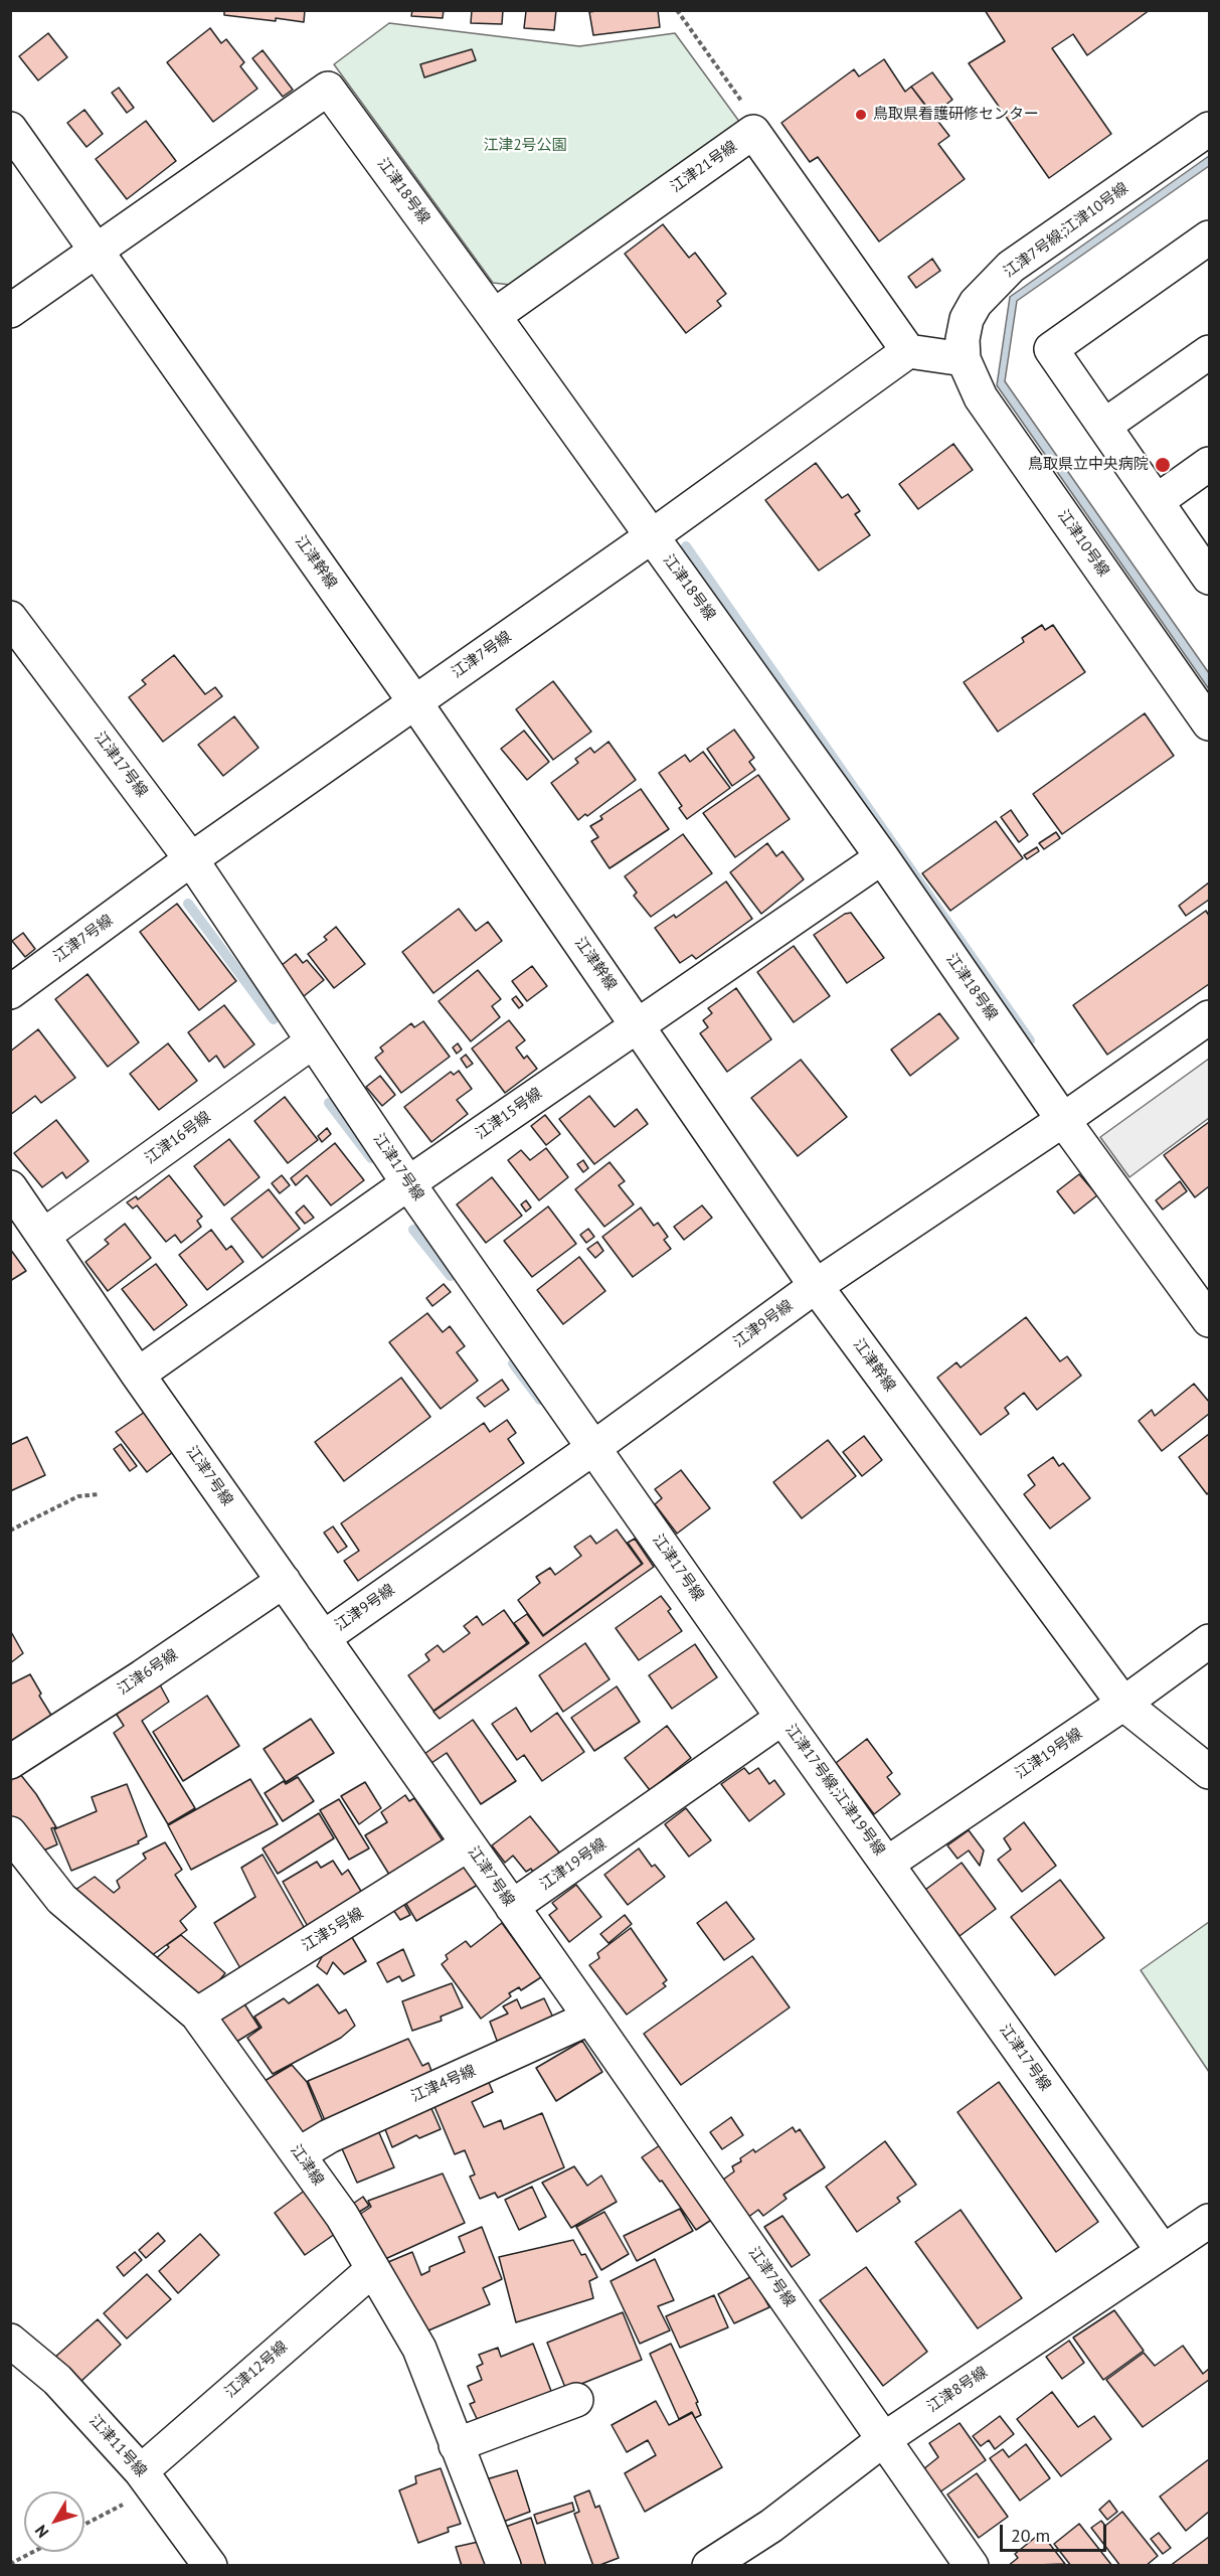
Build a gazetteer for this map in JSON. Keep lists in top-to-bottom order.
{
  "streets": {
    "street": [
      "江津21号線",
      "江津18号線",
      "江津7号線;江津10号線",
      "江津10号線",
      "江津幹線",
      "江津7号線",
      "江津17号線",
      "江津15号線",
      "江津16号線",
      "江津9号線",
      "江津6号線",
      "江津19号線",
      "江津17号線;江津19号線",
      "江津5号線",
      "江津4号線",
      "江津線",
      "江津12号線",
      "江津8号線",
      "江津11号線"
    ]
  },
  "crossings": [
    ["江津21号線", "江津18号線"],
    ["江津21号線", "江津7号線"],
    ["江津18号線", "江津幹線"],
    ["江津18号線", "江津7号線"],
    ["江津18号線", "江津15号線"],
    ["江津18号線", "江津9号線"],
    ["江津7号線;江津10号線", "江津10号線"],
    ["江津幹線", "江津7号線"],
    ["江津幹線", "江津15号線"],
    ["江津幹線", "江津9号線"],
    ["江津幹線", "江津19号線"],
    ["江津7号線", "江津17号線"],
    ["江津7号線", "江津15号線"],
    ["江津7号線", "江津16号線"],
    ["江津7号線", "江津9号線"],
    ["江津7号線", "江津6号線"],
    ["江津7号線", "江津19号線"],
    ["江津7号線", "江津5号線"],
    ["江津7号線", "江津4号線"],
    ["江津7号線", "江津8号線"],
    ["江津17号線", "江津15号線"],
    ["江津17号線", "江津16号線"],
    ["江津17号線", "江津9号線"],
    ["江津17号線", "江津19号線"],
    ["江津17号線", "江津17号線;江津19号線"],
    ["江津17号線", "江津8号線"],
    ["江津19号線", "江津17号線;江津19号線"],
    ["江津5号線", "江津線"],
    ["江津4号線", "江津線"],
    ["江津線", "江津12号線"],
    ["江津12号線", "江津11号線"]
  ],
  "parks": ["江津2号公園"],
  "places": ["鳥取県看護研修センター", "鳥取県立中央病院"],
  "scale_bar": "20 m",
  "north": "bottom left"
}
